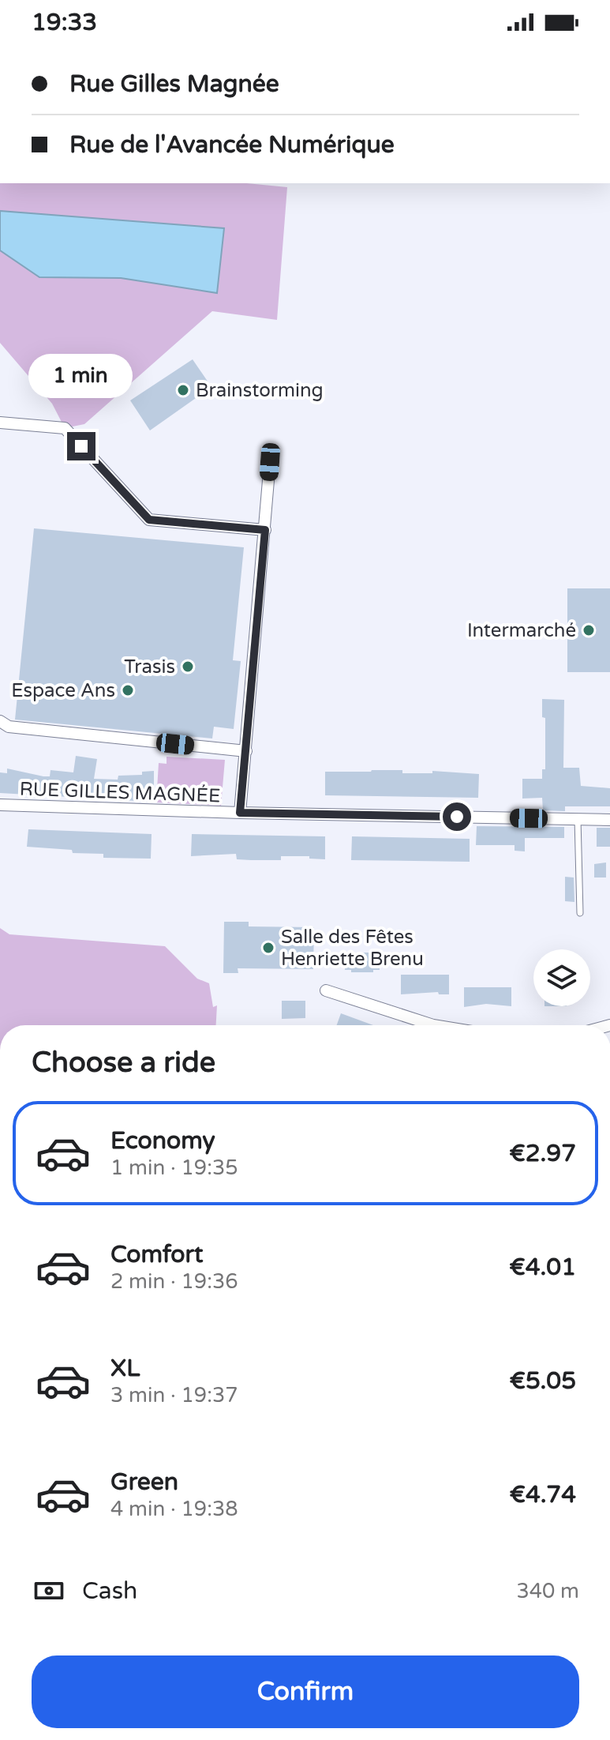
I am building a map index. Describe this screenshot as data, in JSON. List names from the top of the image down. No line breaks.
{"streets":{"street":["RUE GILLES MAGNÉE"]},"places":["Brainstorming","Intermarché","Trasis","Espace Ans","Salle des Fêtes Henriette Brenu"],"page":{"status":"19:33","banner":["Rue Gilles Magnée","Rue de l'Avancée Numérique"],"bubble":"1 min","heading":"Choose a ride","list":[{"name":"Economy","note":"1 min · 19:35","value":"€2.97"},{"name":"Comfort","note":"2 min · 19:36","value":"€4.01"},{"name":"XL","note":"3 min · 19:37","value":"€5.05"},{"name":"Green","note":"4 min · 19:38","value":"€4.74"}],"pay":["Cash","340 m"],"buttons":"Confirm"}}
